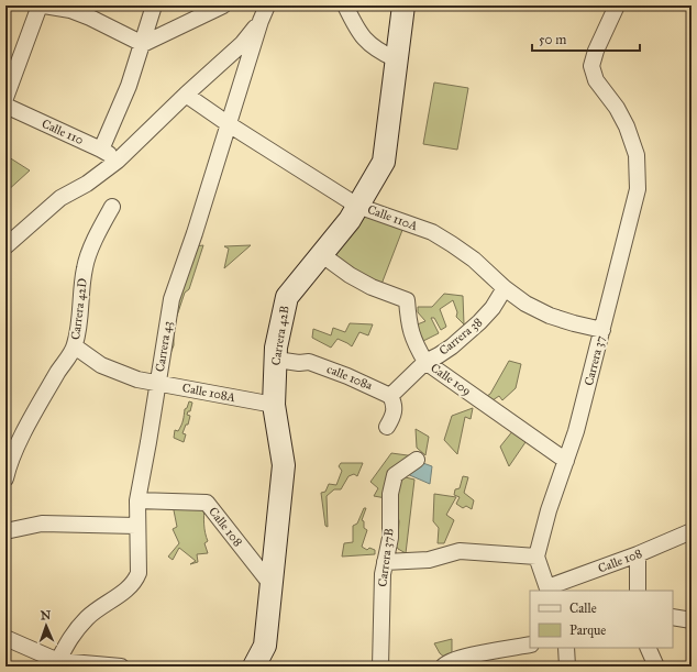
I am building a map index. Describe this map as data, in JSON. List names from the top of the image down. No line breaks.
{"streets":{"street":["Calle 110","Calle 110A","Carrera 42D","Carrera 42B","Carrera 38","Carrera 43","Carrera 37","calle 108a","Calle 109","Calle 108A","Calle 108","Carrera 37B"]},"crossings":[["Calle 110A","Carrera 42B"],["Calle 110A","Carrera 38"],["Calle 110A","Carrera 43"],["Calle 110A","Carrera 37"],["Carrera 42D","Calle 108A"],["Carrera 42B","calle 108a"],["Carrera 42B","Calle 109"],["Carrera 42B","Calle 108A"],["Carrera 42B","Calle 108"],["Carrera 38","calle 108a"],["Carrera 38","Calle 109"],["Carrera 43","Calle 108A"],["Carrera 43","Calle 108"],["Carrera 37","Calle 109"]],"legend":["Calle","Parque"],"scale_bar":"50 m","north":"top"}
